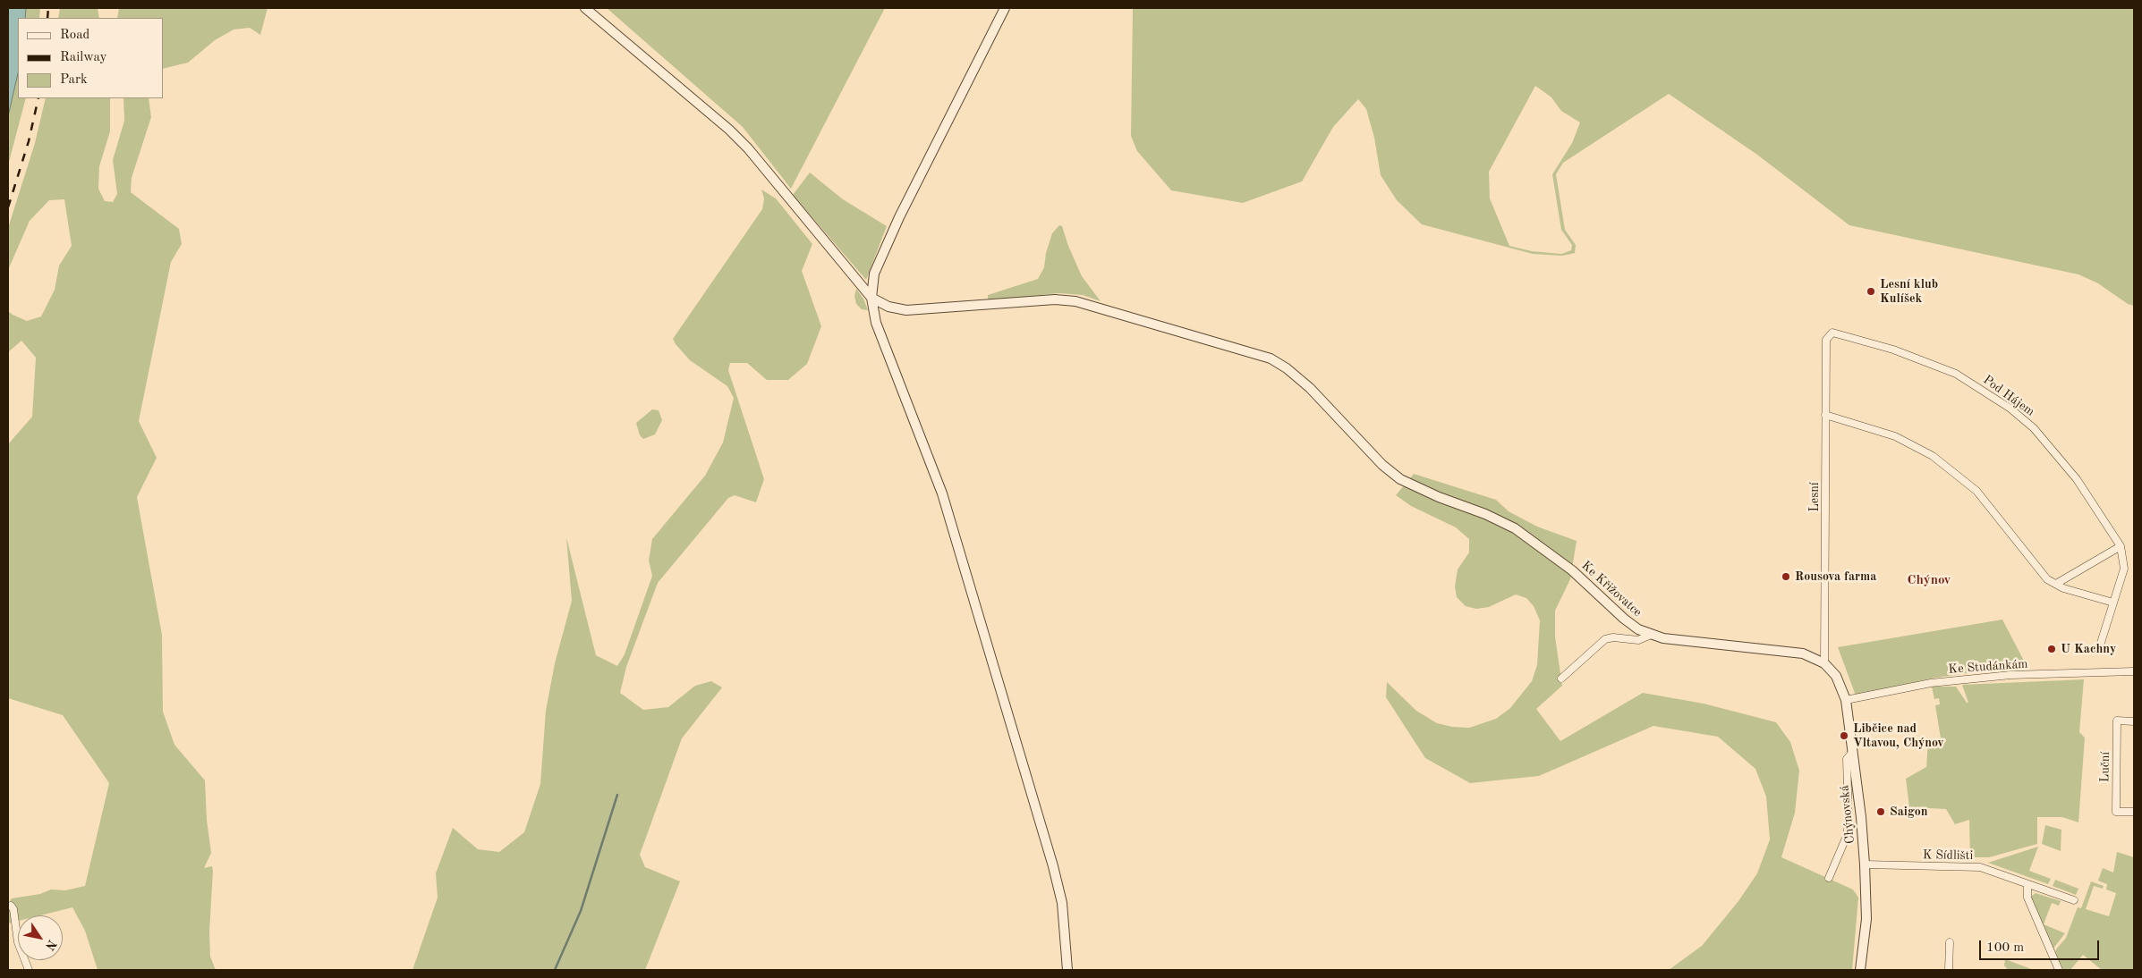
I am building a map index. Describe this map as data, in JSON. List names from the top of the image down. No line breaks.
{"streets":{"street":["Pod Hájem","Lesní","Ke Křižovatce","Ke Studánkám","Luční","Chýnovská","K Sídlišti"]},"crossings":[["Pod Hájem","Lesní"],["Lesní","Ke Křižovatce"],["Lesní","Chýnovská"],["Ke Křižovatce","Chýnovská"],["Ke Studánkám","Chýnovská"],["Chýnovská","K Sídlišti"]],"districts":["Chýnov"],"places":["Lesní klub Kulíšek","Rousova farma","U Kachny","Libčice nad Vltavou, Chýnov","Saigon"],"legend":["Road","Railway","Park"],"scale_bar":"100 m","north":"bottom right"}
